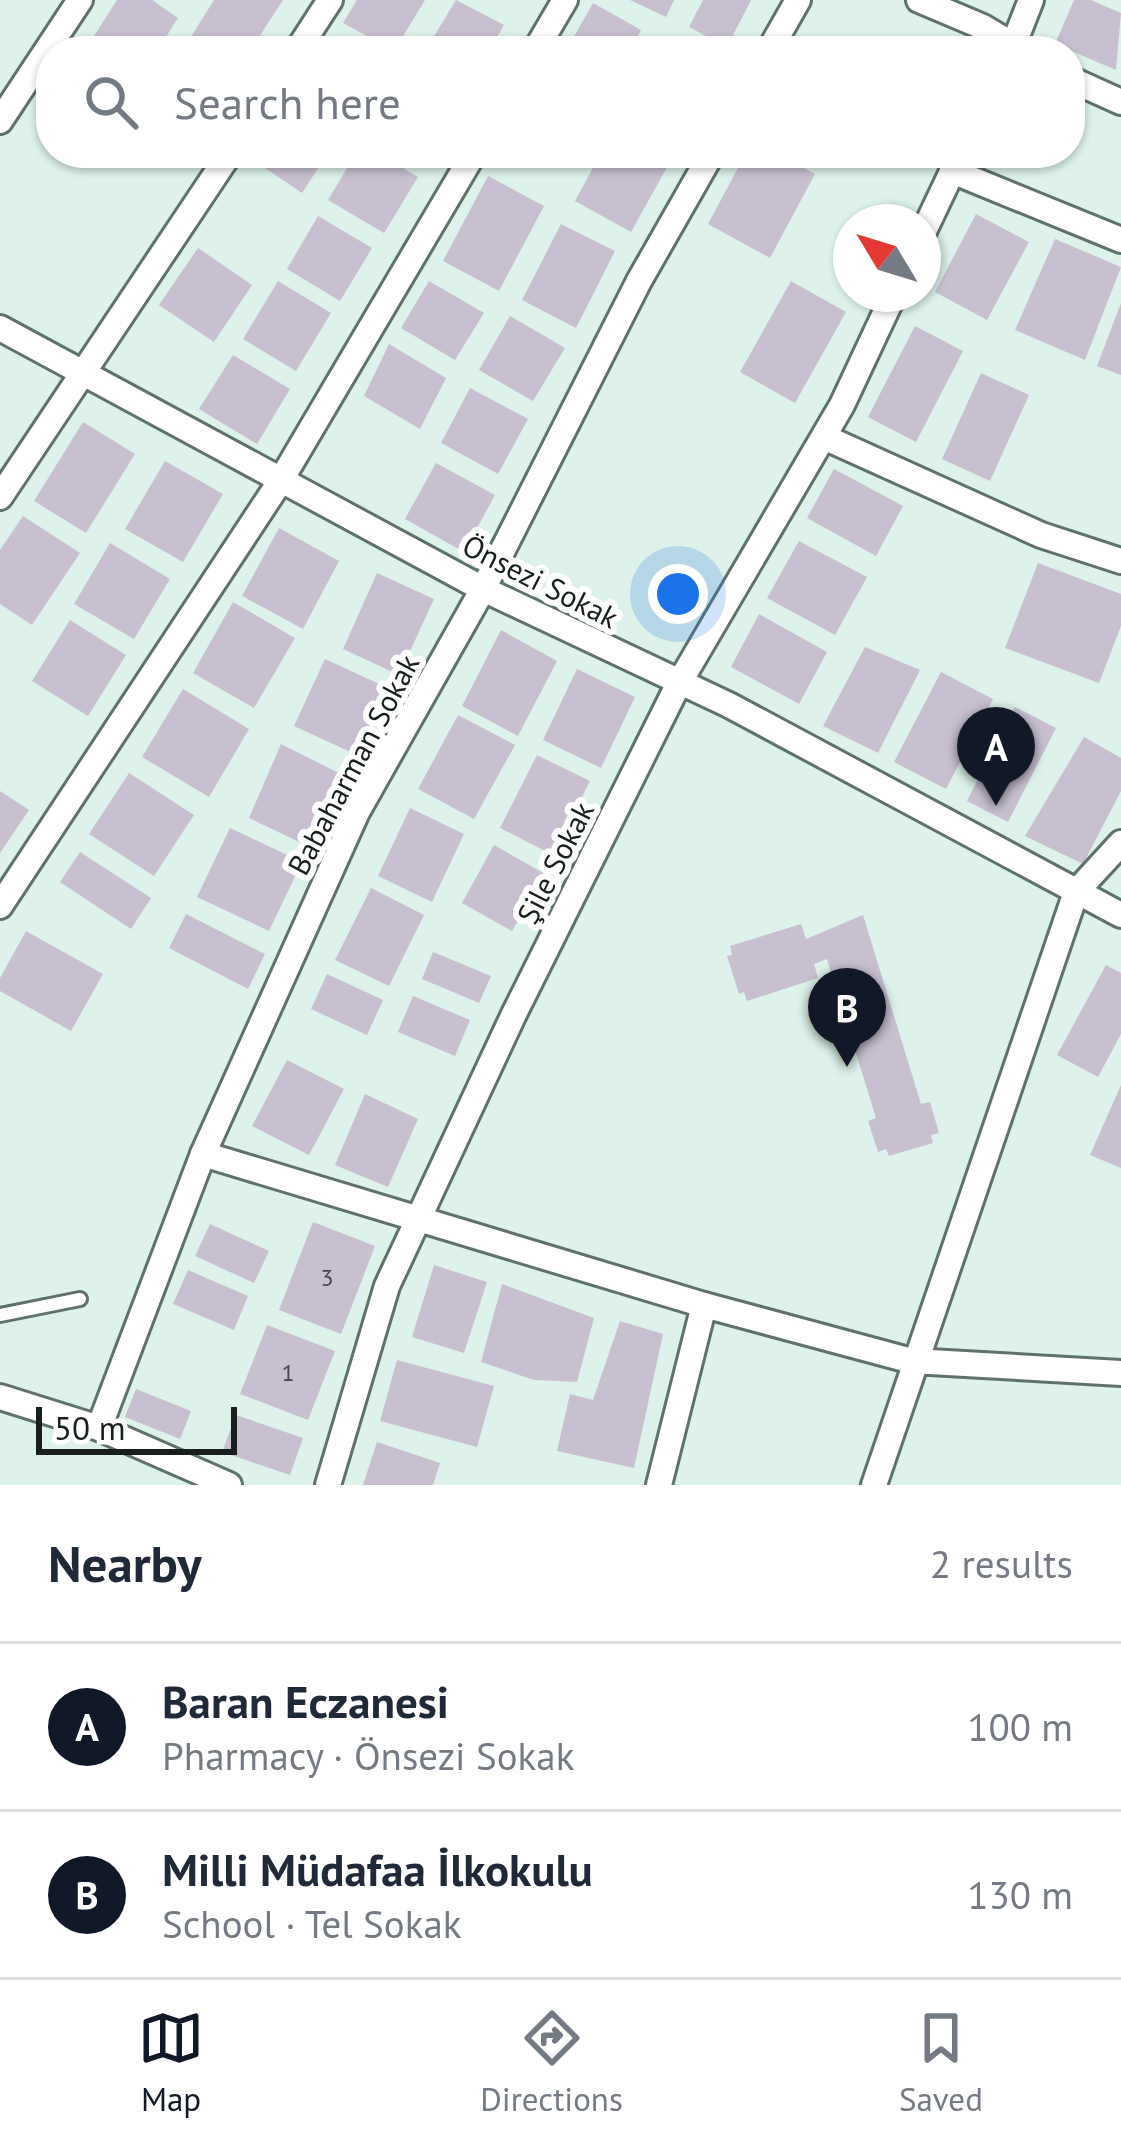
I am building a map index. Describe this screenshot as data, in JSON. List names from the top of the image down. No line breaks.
{"streets":{"street":["Önsezi Sokak","Babaharman Sokak","Şile Sokak"]},"crossings":[["Önsezi Sokak","Babaharman Sokak"],["Önsezi Sokak","Şile Sokak"]],"house_numbers":["3","1"],"scale_bar":"50 m","north":"top left","page":{"search":"Search here","pins":["A","B"],"scale":"50 m","heading":["Nearby","2 results"],"list":[{"mark":"A","name":"Baran Eczanesi","note":"Pharmacy · Önsezi Sokak","value":"100 m"},{"mark":"B","name":"Milli Müdafaa İlkokulu","note":"School · Tel Sokak","value":"130 m"}],"nav":["Map","Directions","Saved"]}}
